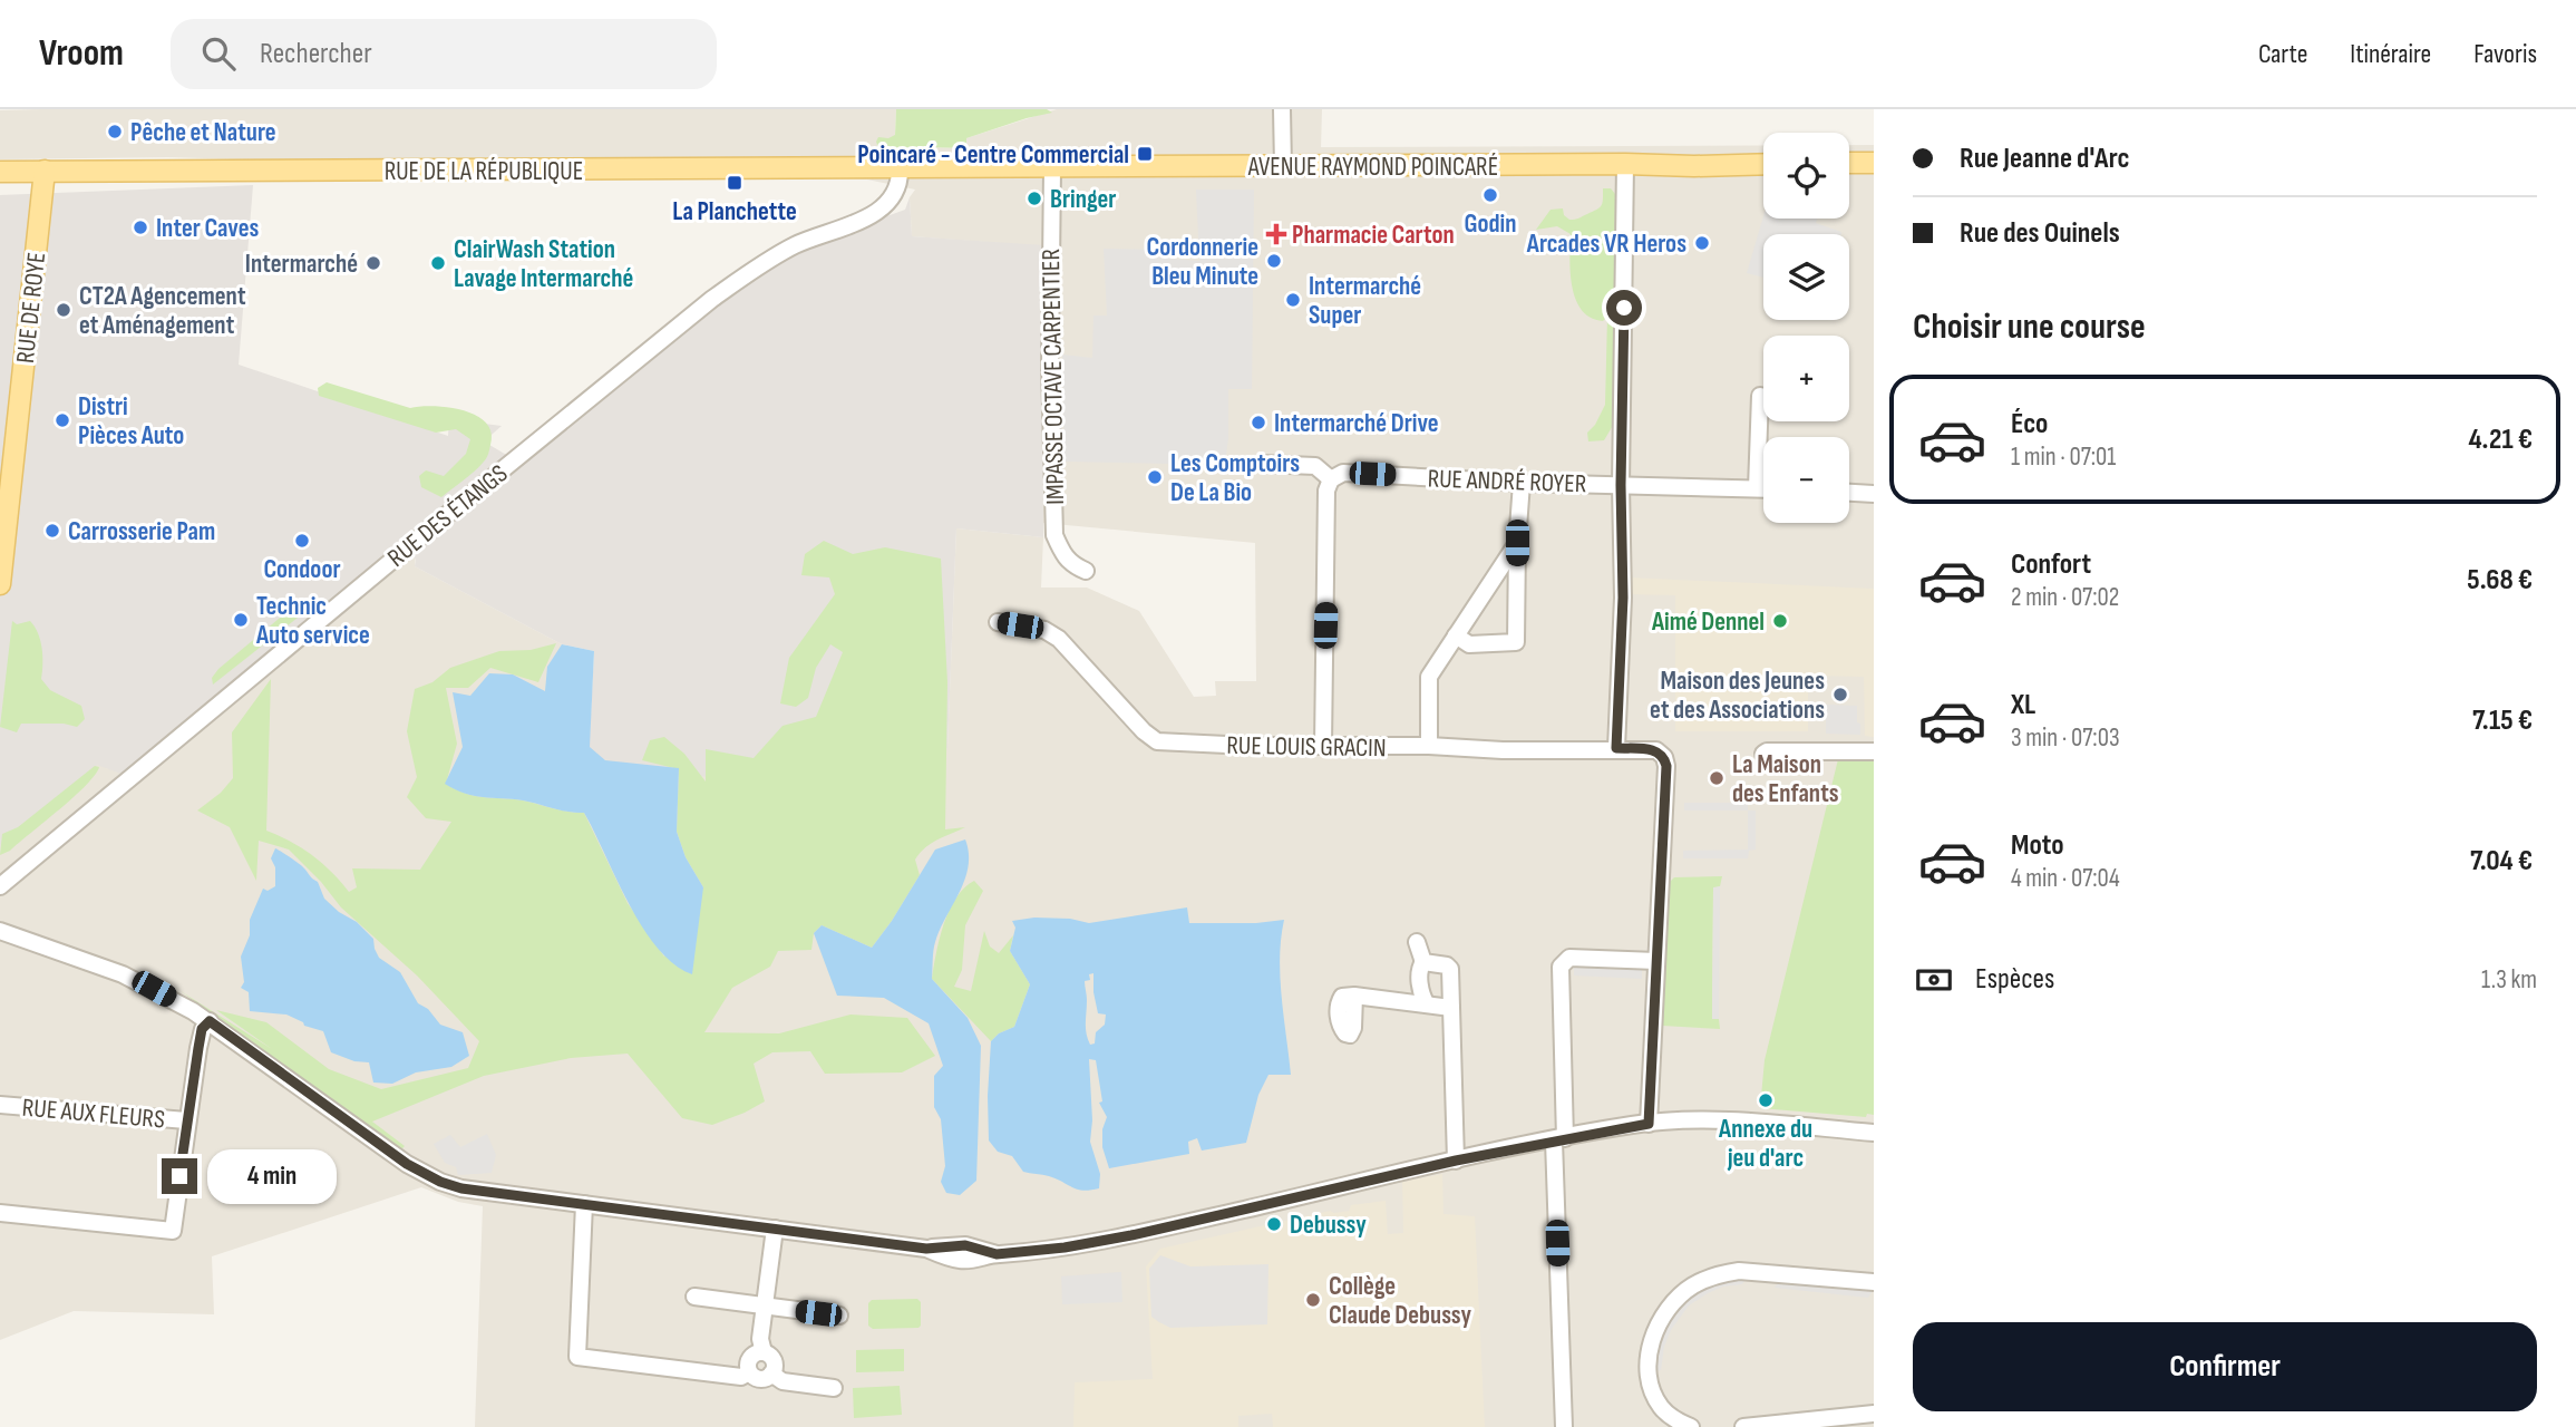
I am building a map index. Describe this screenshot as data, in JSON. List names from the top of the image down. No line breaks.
{"streets":{"main road":["AVENUE RAYMOND POINCARÉ","RUE DE LA RÉPUBLIQUE","RUE DE ROYE"],"street":["IMPASSE OCTAVE CARPENTIER","RUE ANDRÉ ROYER","RUE DES ÉTANGS","RUE LOUIS GRACIN","RUE AUX FLEURS"]},"crossings":[["AVENUE RAYMOND POINCARÉ","RUE DE LA RÉPUBLIQUE"],["AVENUE RAYMOND POINCARÉ","IMPASSE OCTAVE CARPENTIER"],["RUE DE LA RÉPUBLIQUE","RUE DE ROYE"],["RUE DE LA RÉPUBLIQUE","RUE DES ÉTANGS"]],"places":{"other":["Pêche et Nature","Godin","Bringer","Inter Caves","Arcades VR Heros","Cordonnerie Bleu Minute","Intermarché","ClairWash Station Lavage Intermarché","Intermarché Super","CT2A Agencement et Aménagement","Distri Pièces Auto","Intermarché Drive","Les Comptoirs De La Bio","Carrosserie Pam","Condoor","Technic Auto service","Aimé Dennel","Maison des Jeunes et des Associations","La Maison des Enfants","Annexe du jeu d'arc","Debussy","Collège Claude Debussy"],"transit":["Poincaré - Centre Commercial","La Planchette"],"health":["Pharmacie Carton"]},"page":{"header":"Vroom","search":"Rechercher","nav":["Carte","Itinéraire","Favoris"],"banner":["Rue Jeanne d'Arc","Rue des Ouinels"],"map_buttons":["+","−"],"heading":"Choisir une course","list":[{"name":"Éco","note":"1 min · 07:01","value":"4.21 €"},{"name":"Confort","note":"2 min · 07:02","value":"5.68 €"},{"name":"XL","note":"3 min · 07:03","value":"7.15 €"},{"name":"Moto","note":"4 min · 07:04","value":"7.04 €"}],"pay":["Espèces","1.3 km"],"bubble":"4 min","buttons":"Confirmer"}}
